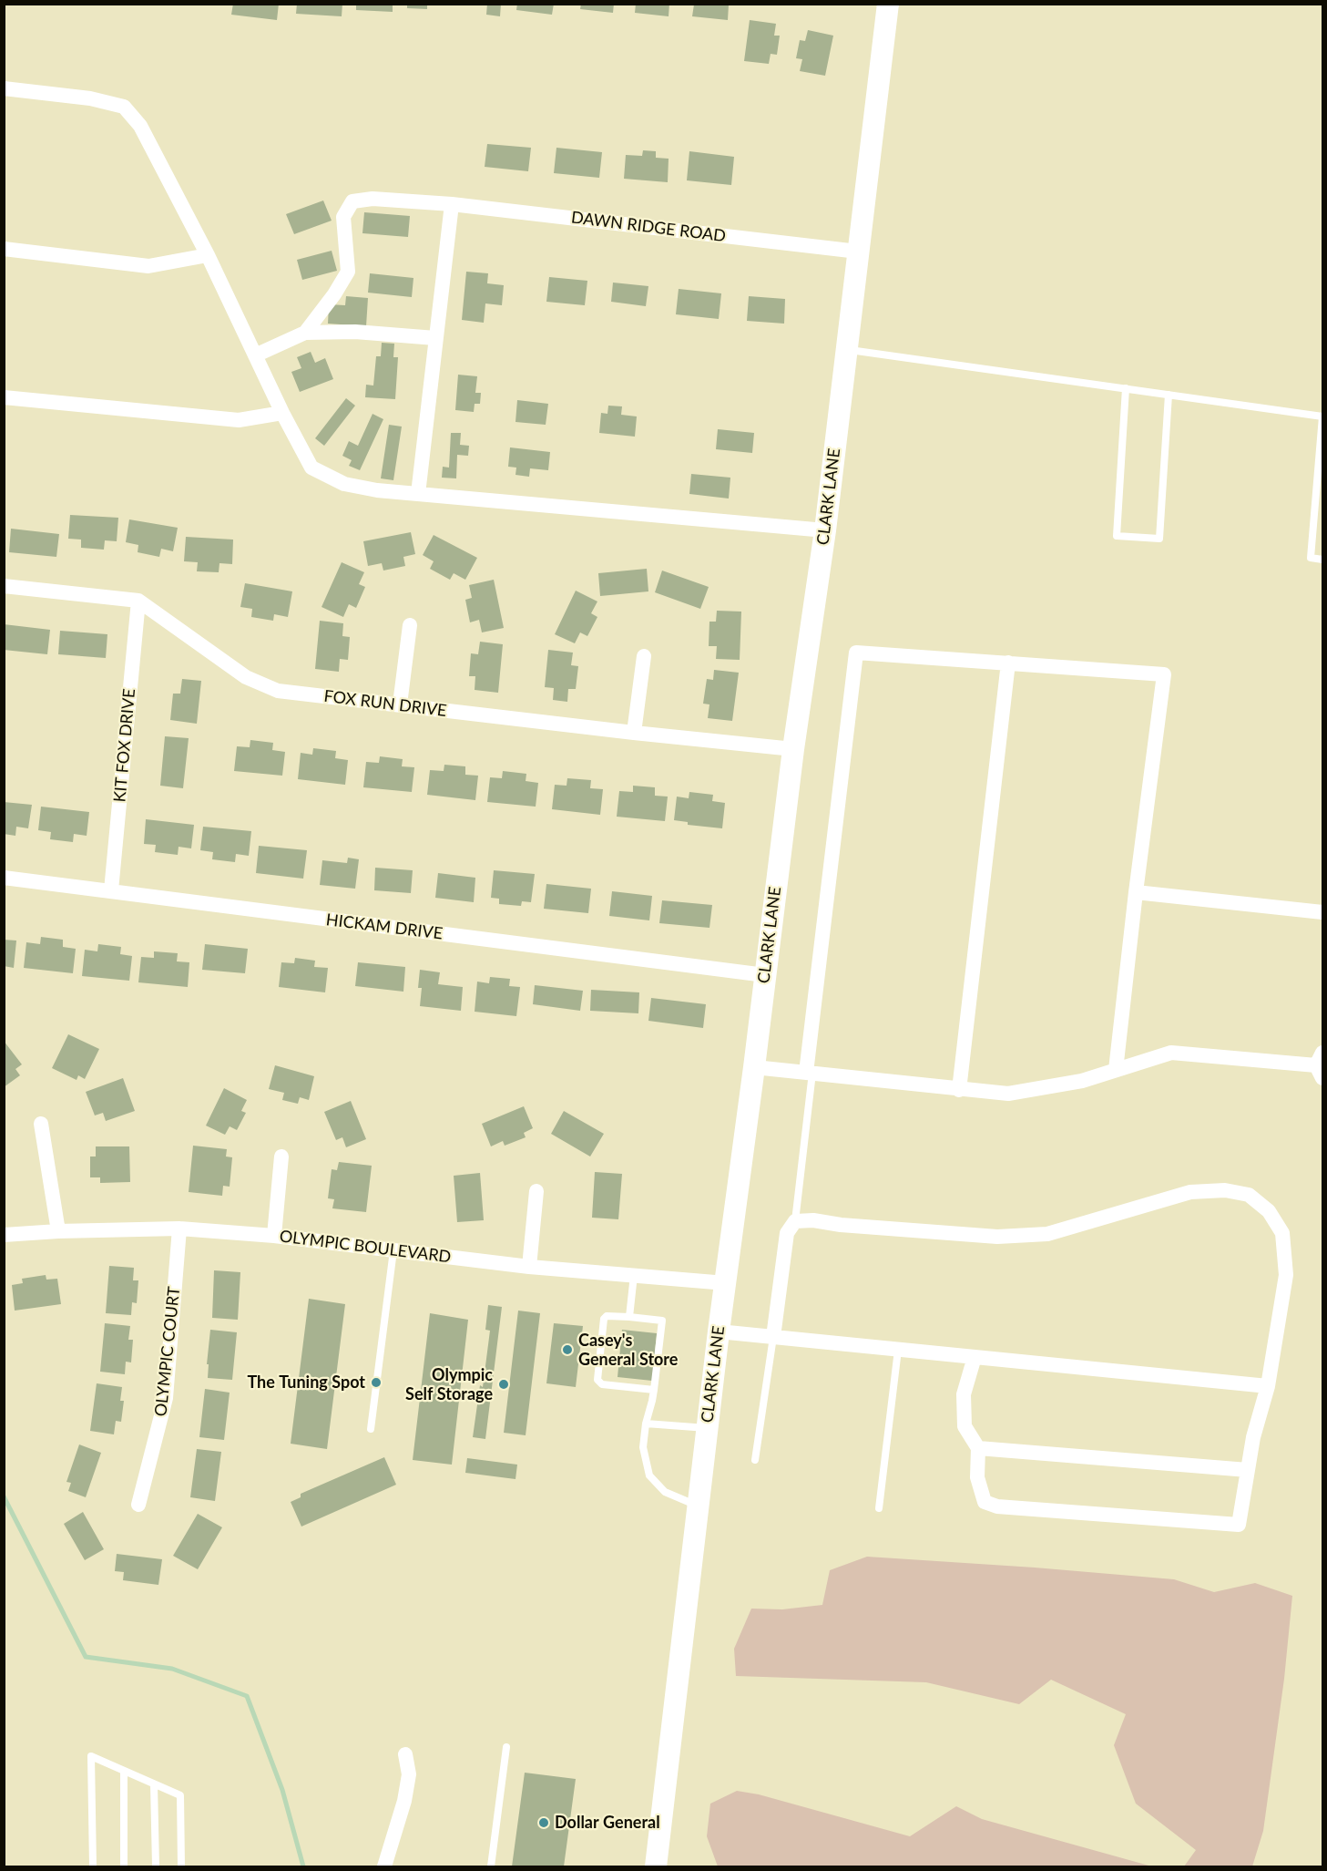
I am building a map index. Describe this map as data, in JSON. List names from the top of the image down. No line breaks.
{"streets":{"main road":["CLARK LANE"],"street":["DAWN RIDGE ROAD","FOX RUN DRIVE","KIT FOX DRIVE","HICKAM DRIVE","OLYMPIC BOULEVARD","OLYMPIC COURT"]},"crossings":[["DAWN RIDGE ROAD","CLARK LANE"],["CLARK LANE","FOX RUN DRIVE"],["CLARK LANE","HICKAM DRIVE"],["CLARK LANE","OLYMPIC BOULEVARD"],["FOX RUN DRIVE","KIT FOX DRIVE"],["KIT FOX DRIVE","HICKAM DRIVE"],["OLYMPIC BOULEVARD","OLYMPIC COURT"]],"places":["Casey's General Store","The Tuning Spot","Olympic Self Storage","Dollar General"]}
